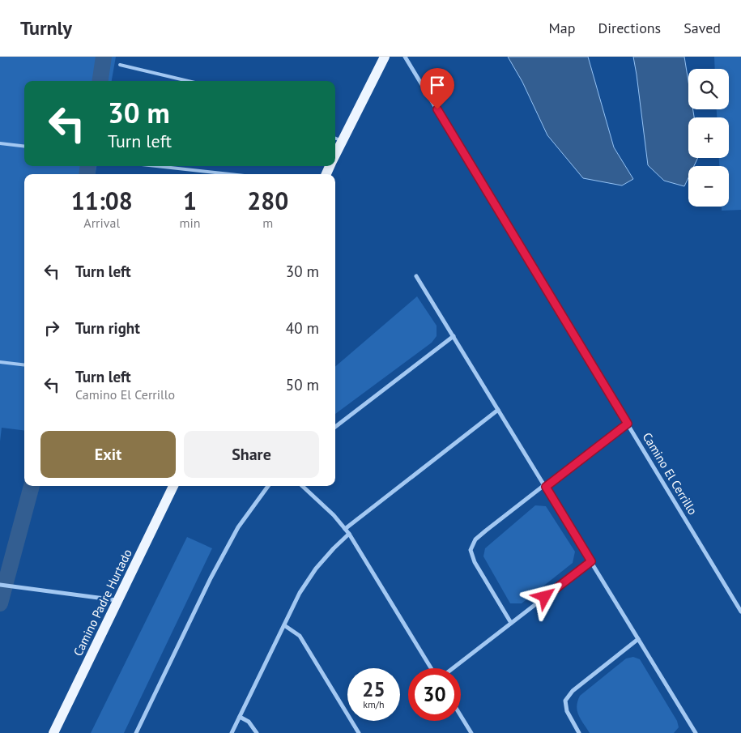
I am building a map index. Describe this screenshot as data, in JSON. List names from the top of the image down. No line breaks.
{"streets":{"main road":["Camino Padre Hurtado"],"street":["Camino El Cerrillo"]},"page":{"header":"Turnly","nav":["Map","Directions","Saved"],"map_buttons":["+","−"],"turn":["30 m","Turn left"],"eta":["11:08","Arrival","1","min","280","m"],"list":[{"name":"Turn left","value":"30 m"},{"name":"Turn right","value":"40 m"},{"name":"Turn left","note":"Camino El Cerrillo","value":"50 m"}],"buttons":["Exit","Share"],"speed":"25 km/h","limit":"30"}}
